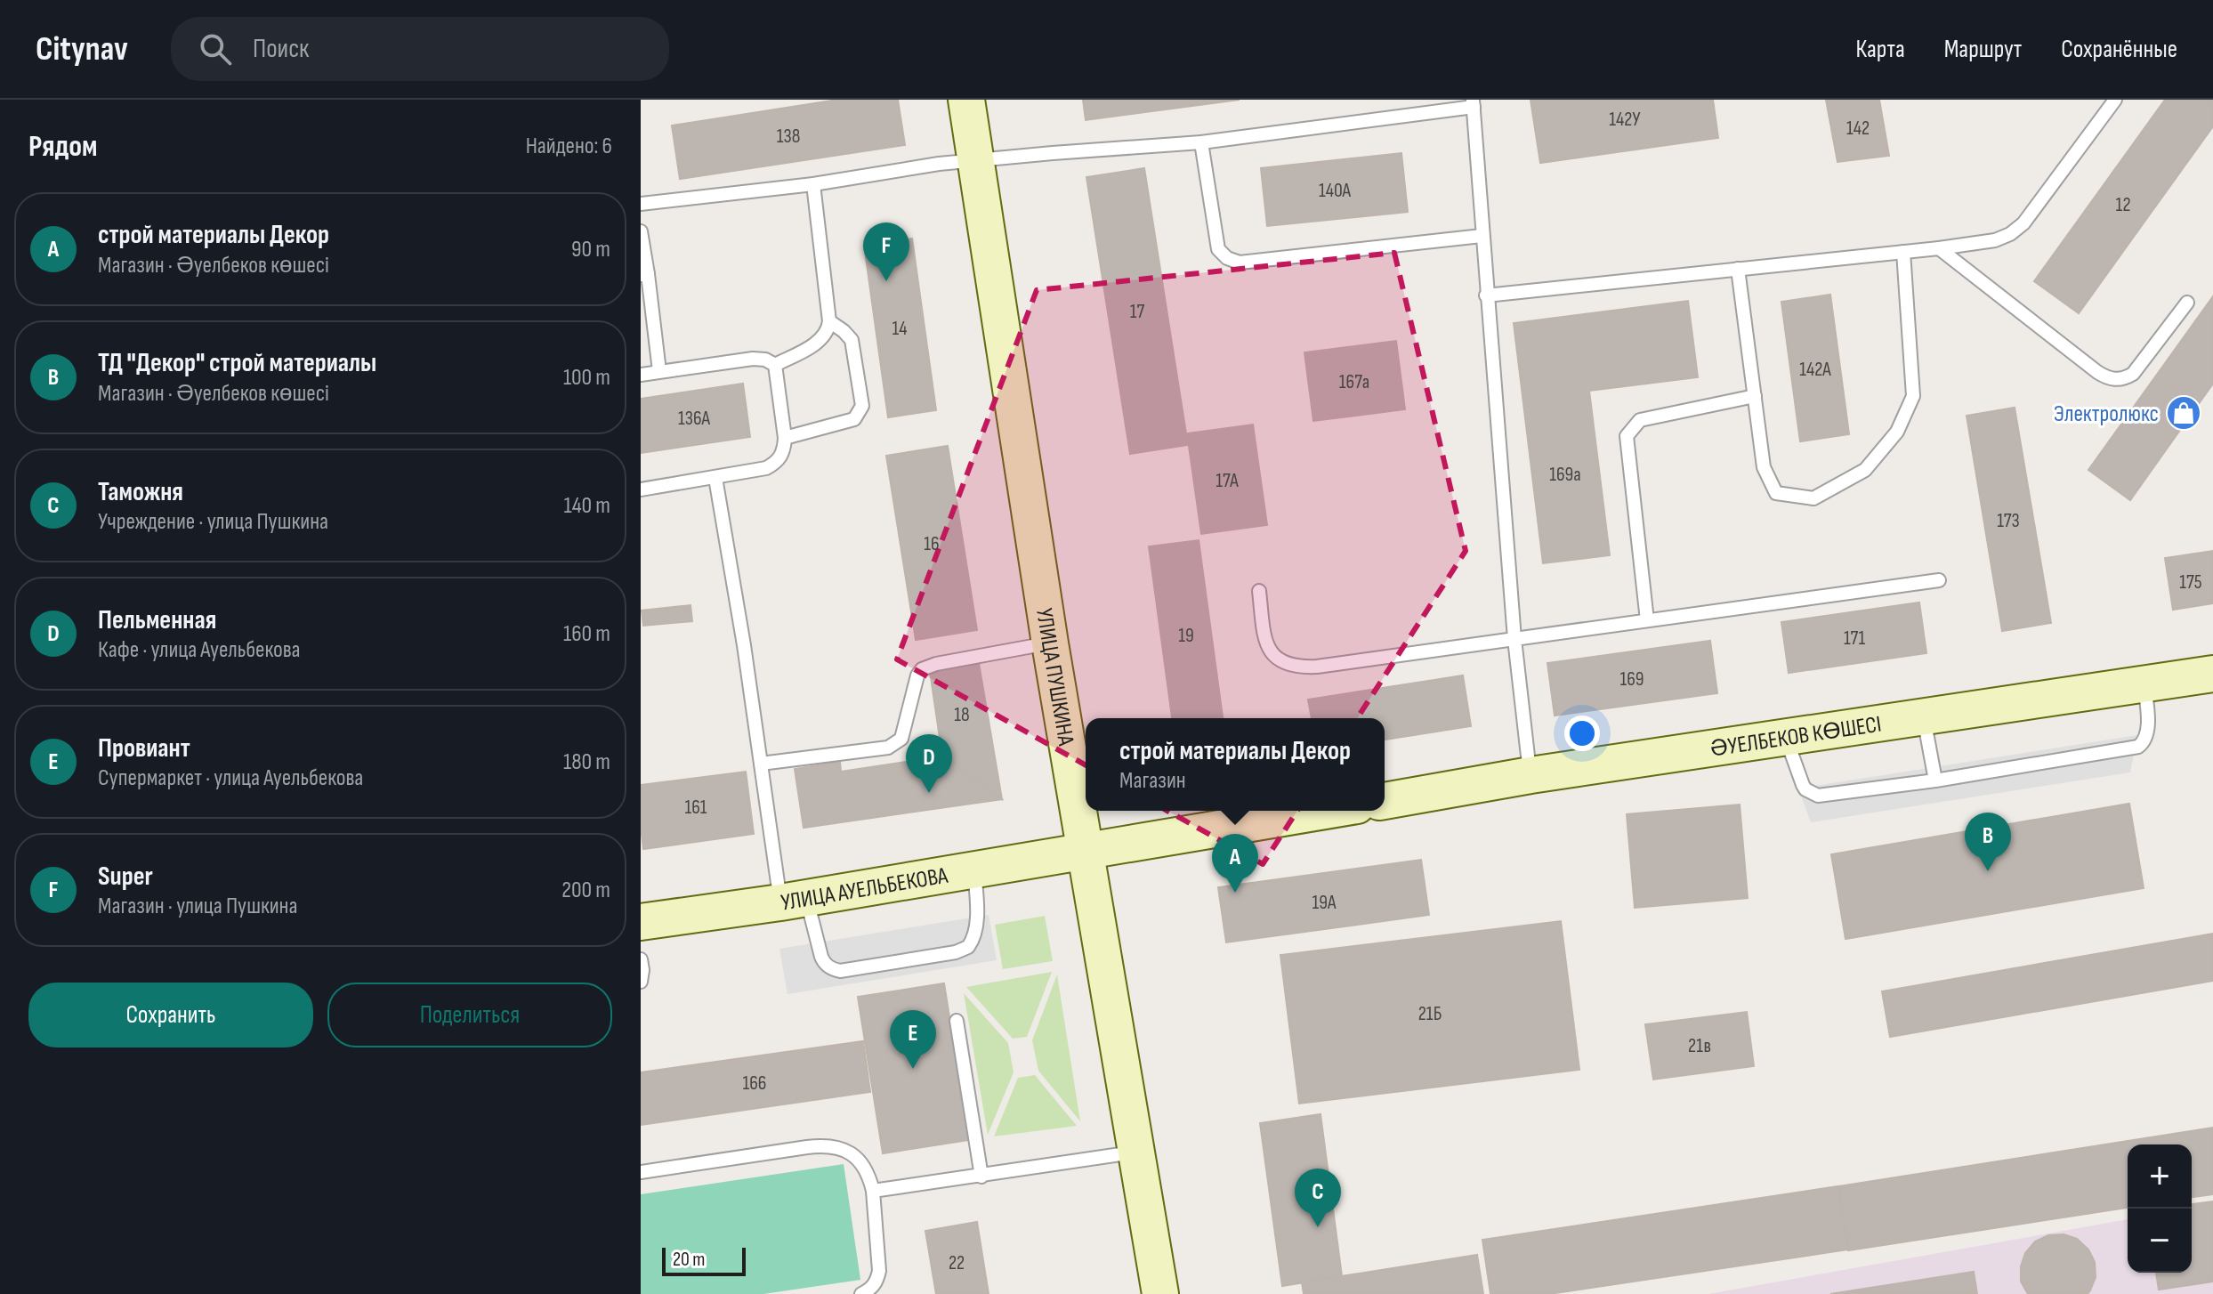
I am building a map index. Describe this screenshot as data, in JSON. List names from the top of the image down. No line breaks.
{"streets":{"street":["УЛИЦА ПУШКИНА","ӘУЕЛБЕКОВ КӨШЕСІ","УЛИЦА АУЕЛЬБЕКОВА"]},"crossings":[["УЛИЦА ПУШКИНА","УЛИЦА АУЕЛЬБЕКОВА"]],"places":{"shop":["Электролюкс"]},"house_numbers":["142У","142","138","140А","12","17","14","142А","167а","136A","169а","17А","173","16","175","19","171","169","18","161","19А","21Б","21в","166","22"],"scale_bar":"20 m","page":{"header":"Citynav","search":"Поиск","nav":["Карта","Маршрут","Сохранённые"],"heading":["Рядом","Найдено: 6"],"list":[{"mark":"A","name":"строй материалы Декор","note":"Магазин · Әуелбеков көшесі","value":"90 m"},{"mark":"B","name":"ТД \"Декор\" строй материалы","note":"Магазин · Әуелбеков көшесі","value":"100 m"},{"mark":"C","name":"Таможня","note":"Учреждение · улица Пушкина","value":"140 m"},{"mark":"D","name":"Пельменная","note":"Кафе · улица Ауельбекова","value":"160 m"},{"mark":"E","name":"Провиант","note":"Супермаркет · улица Ауельбекова","value":"180 m"},{"mark":"F","name":"Super","note":"Магазин · улица Пушкина","value":"200 m"}],"pins":["F","D","B","A","E","C"],"popup":["строй материалы Декор","Магазин"],"buttons":["Сохранить","Поделиться"],"map_buttons":["+","−"],"scale":"20 m"}}
